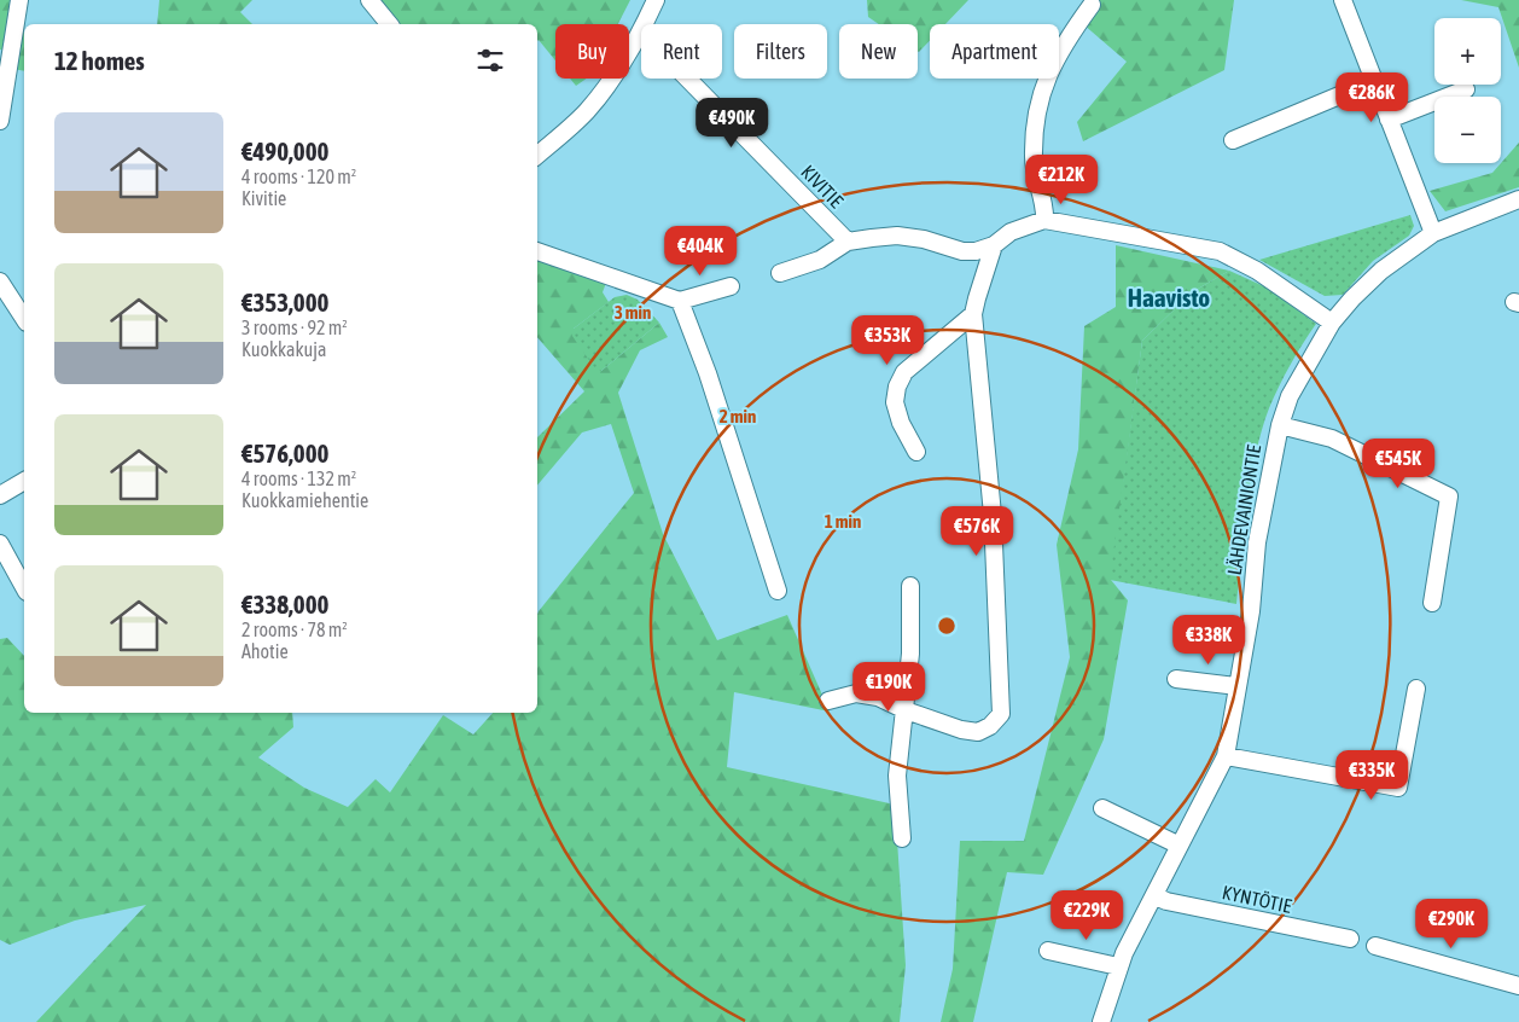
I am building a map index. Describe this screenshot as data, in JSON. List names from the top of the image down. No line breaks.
{"streets":{"street":["KIVITIE","LÄHDEVAINIONTIE","KYNTÖTIE"]},"crossings":[["LÄHDEVAINIONTIE","KYNTÖTIE"]],"districts":["Haavisto"],"page":{"map_buttons":["+","−"],"chip":["Buy","Rent","Filters","New","Apartment"],"heading":"12 homes","price":["€286K","€490K","€212K","€404K","€353K","€545K","€576K","€338K","€190K","€335K","€229K","€290K"],"list":[{"name":"€490,000","note":"4 rooms · 120 m² · Kivitie"},{"name":"€353,000","note":"3 rooms · 92 m² · Kuokkakuja"},{"name":"€576,000","note":"4 rooms · 132 m² · Kuokkamiehentie"},{"name":"€338,000","note":"2 rooms · 78 m² · Ahotie"}]},"rings":["3 min","2 min","1 min"]}
